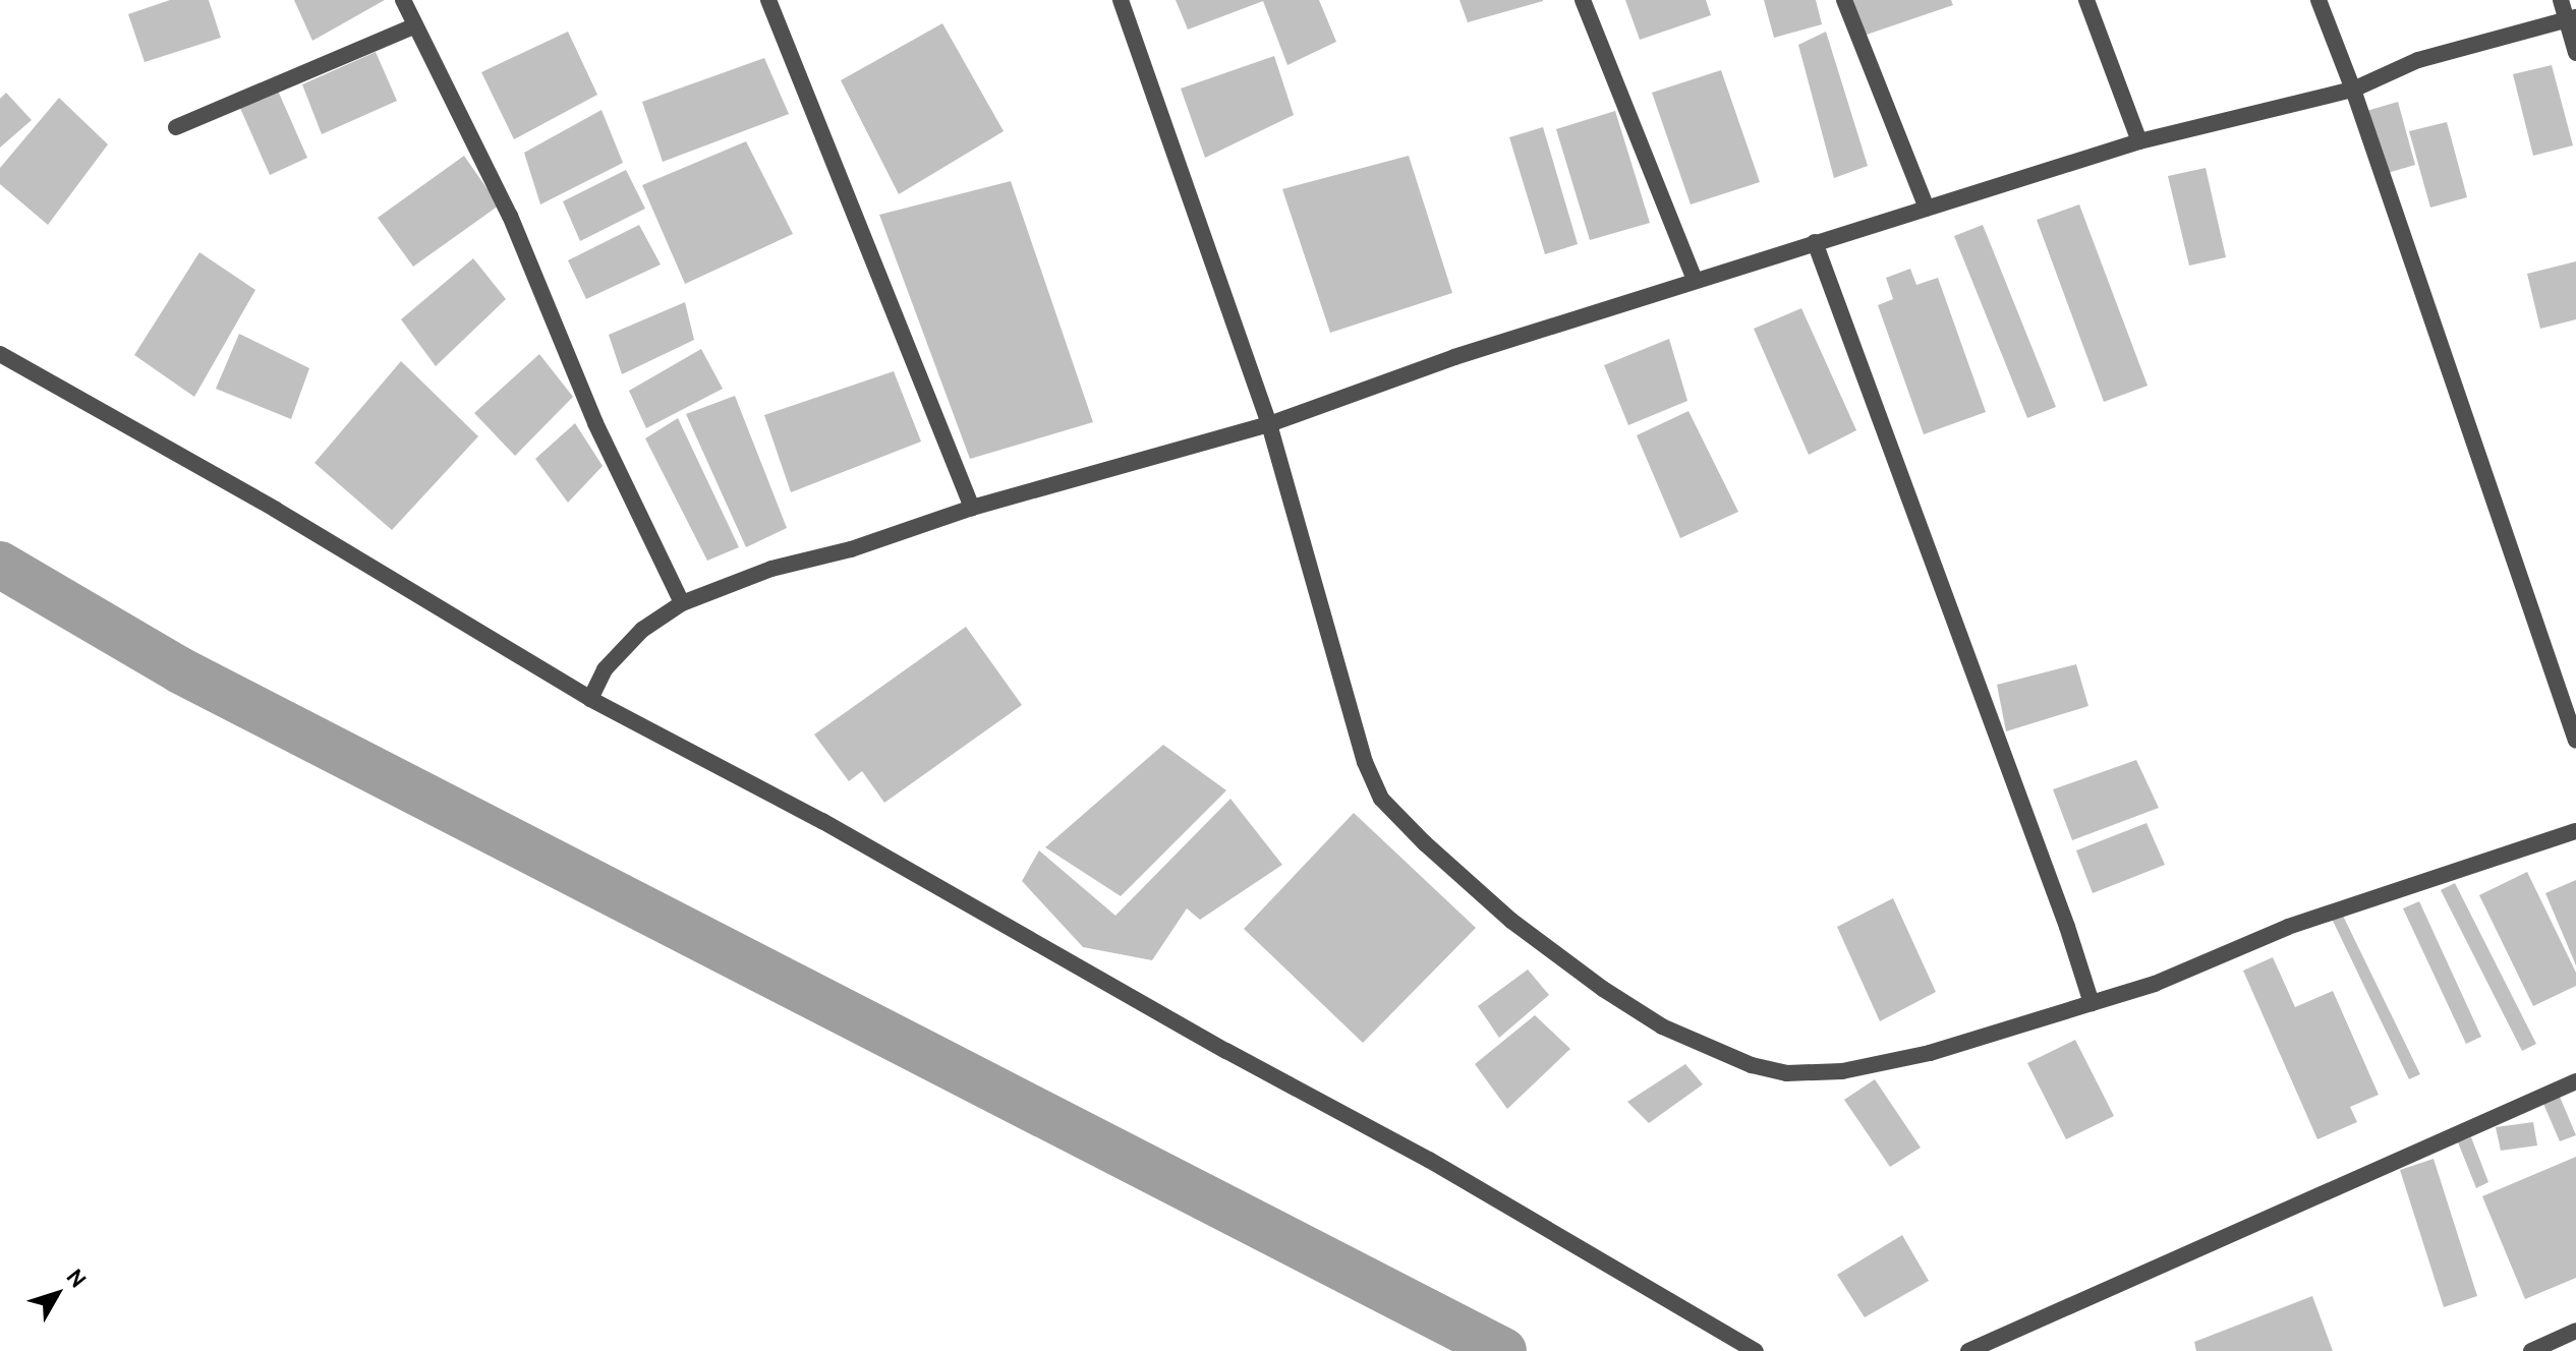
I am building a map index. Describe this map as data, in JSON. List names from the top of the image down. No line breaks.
{"north":"top right"}
